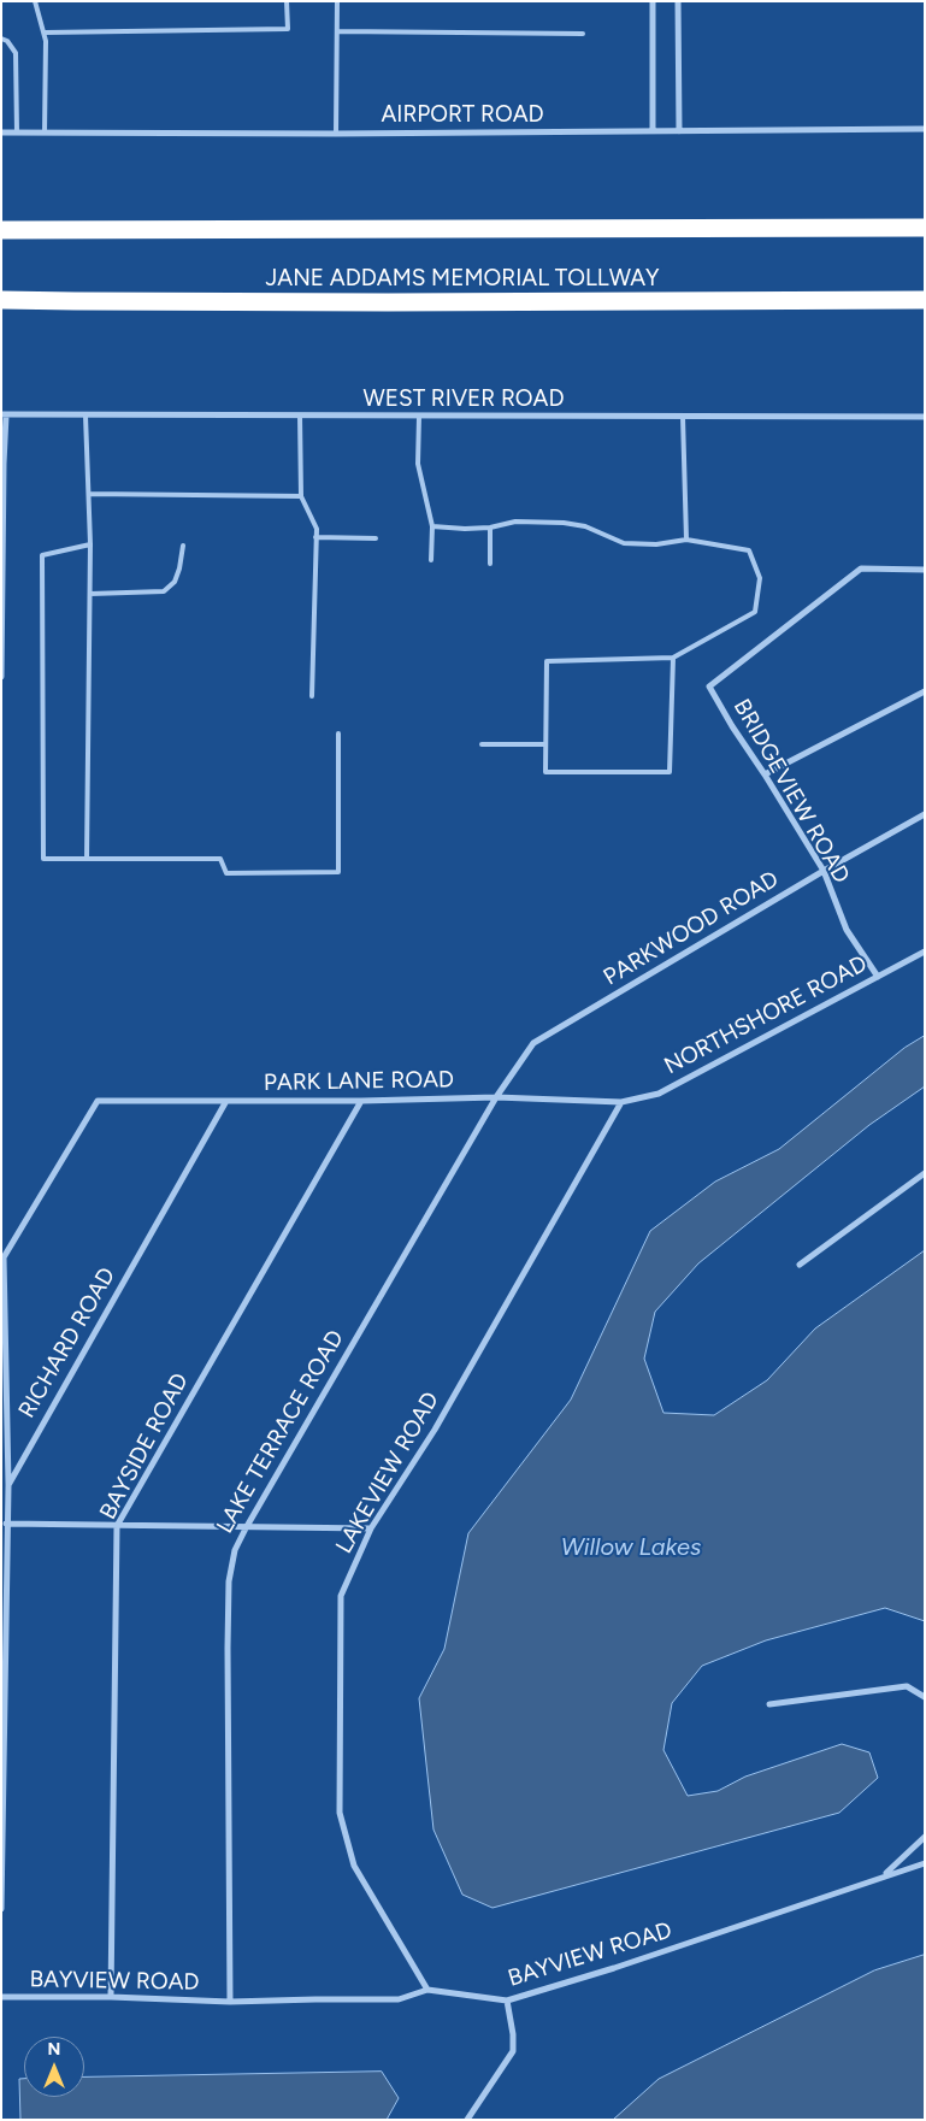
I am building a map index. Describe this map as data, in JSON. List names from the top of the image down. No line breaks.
{"streets":{"highway":["JANE ADDAMS MEMORIAL TOLLWAY"],"street":["AIRPORT ROAD","WEST RIVER ROAD","BRIDGEVIEW ROAD","PARKWOOD ROAD","NORTHSHORE ROAD","PARK LANE ROAD","RICHARD ROAD","LAKE TERRACE ROAD","BAYSIDE ROAD","LAKEVIEW ROAD","BAYVIEW ROAD"]},"crossings":[["BRIDGEVIEW ROAD","PARKWOOD ROAD"],["BRIDGEVIEW ROAD","NORTHSHORE ROAD"],["PARKWOOD ROAD","PARK LANE ROAD"],["PARKWOOD ROAD","LAKE TERRACE ROAD"],["NORTHSHORE ROAD","PARK LANE ROAD"],["NORTHSHORE ROAD","LAKEVIEW ROAD"],["PARK LANE ROAD","RICHARD ROAD"],["PARK LANE ROAD","LAKE TERRACE ROAD"],["PARK LANE ROAD","BAYSIDE ROAD"],["PARK LANE ROAD","LAKEVIEW ROAD"],["LAKE TERRACE ROAD","BAYVIEW ROAD"],["BAYSIDE ROAD","BAYVIEW ROAD"],["LAKEVIEW ROAD","BAYVIEW ROAD"]],"water":["Willow Lakes"],"north":"top"}
